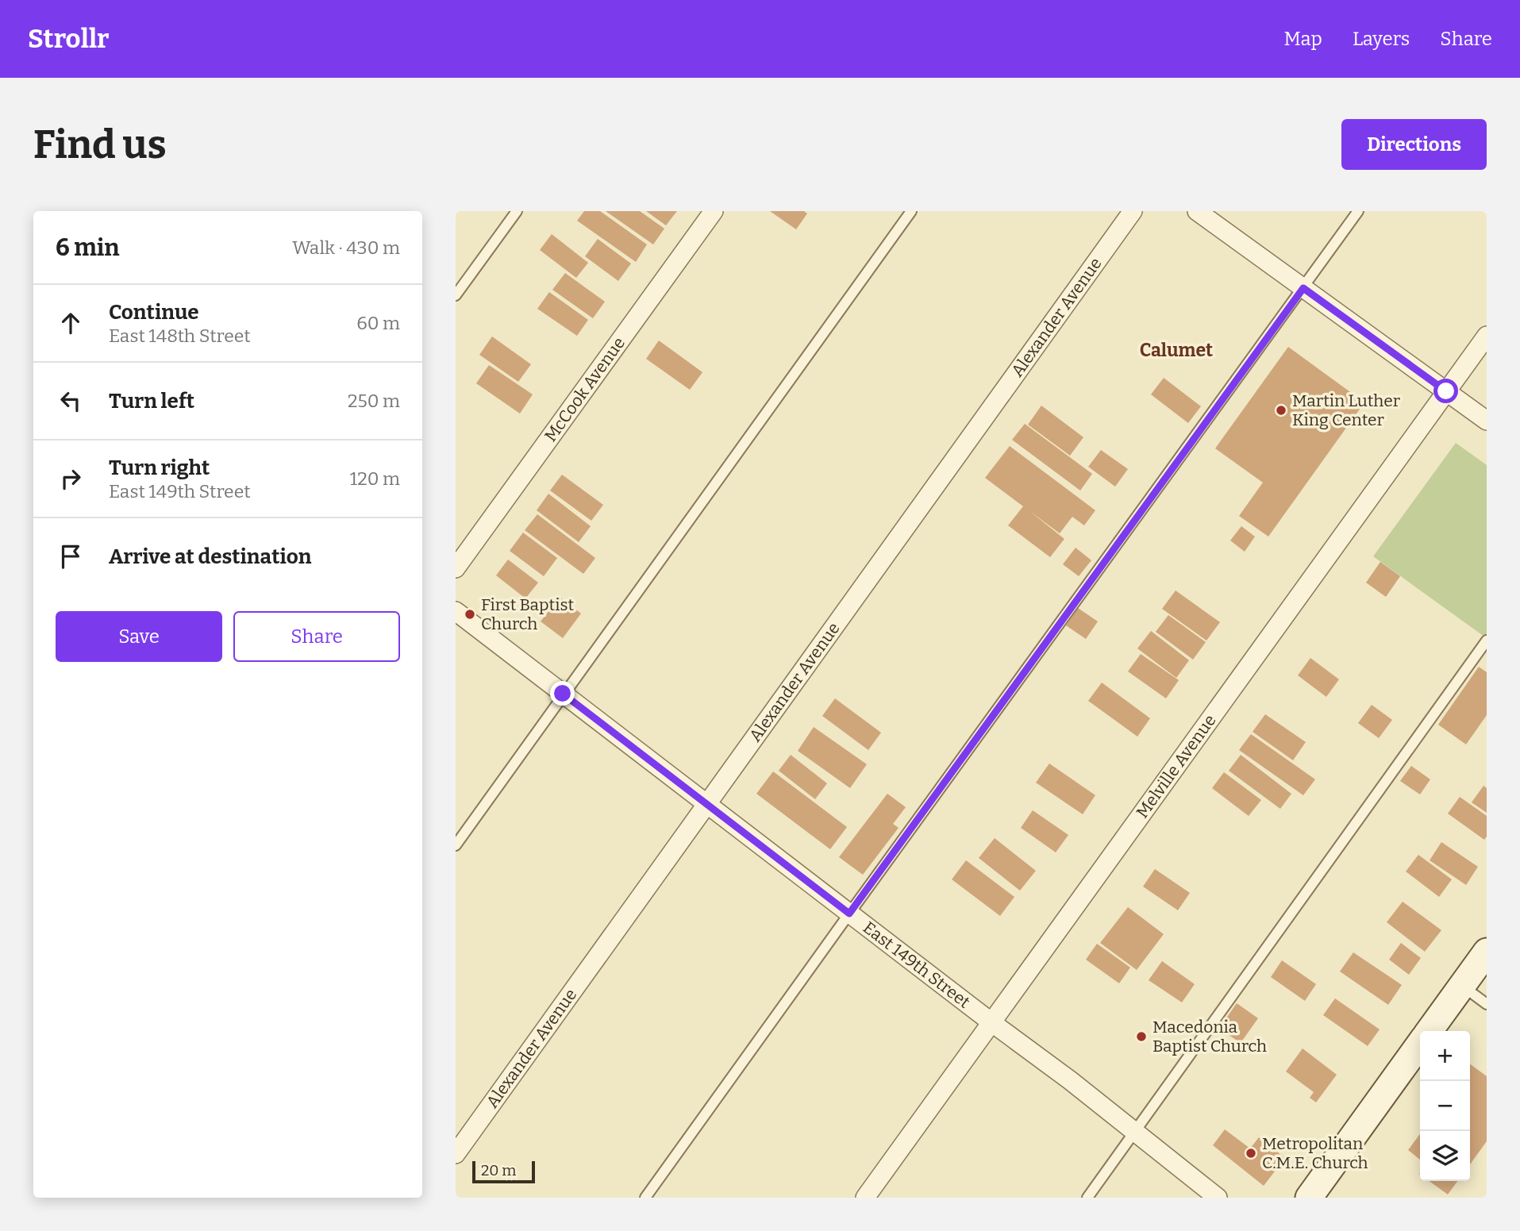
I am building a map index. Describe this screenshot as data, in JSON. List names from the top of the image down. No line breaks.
{"streets":{"street":["Alexander Avenue","McCook Avenue","Melville Avenue","East 149th Street"]},"crossings":[["Alexander Avenue","East 149th Street"],["Melville Avenue","East 149th Street"]],"districts":["Calumet"],"places":["Martin Luther King Center","First Baptist Church","Macedonia Baptist Church","Metropolitan C.M.E. Church"],"scale_bar":"20 m","page":{"header":"Strollr","nav":["Map","Layers","Share"],"buttons":["Directions",["Save","Share"]],"title":"Find us","heading":["6 min","Walk · 430 m"],"list":[["Continue","East 148th Street","60 m"],["Turn left","250 m"],["Turn right","East 149th Street","120 m"],"Arrive at destination"],"map_buttons":["+","−"],"scale":"20 m"}}
